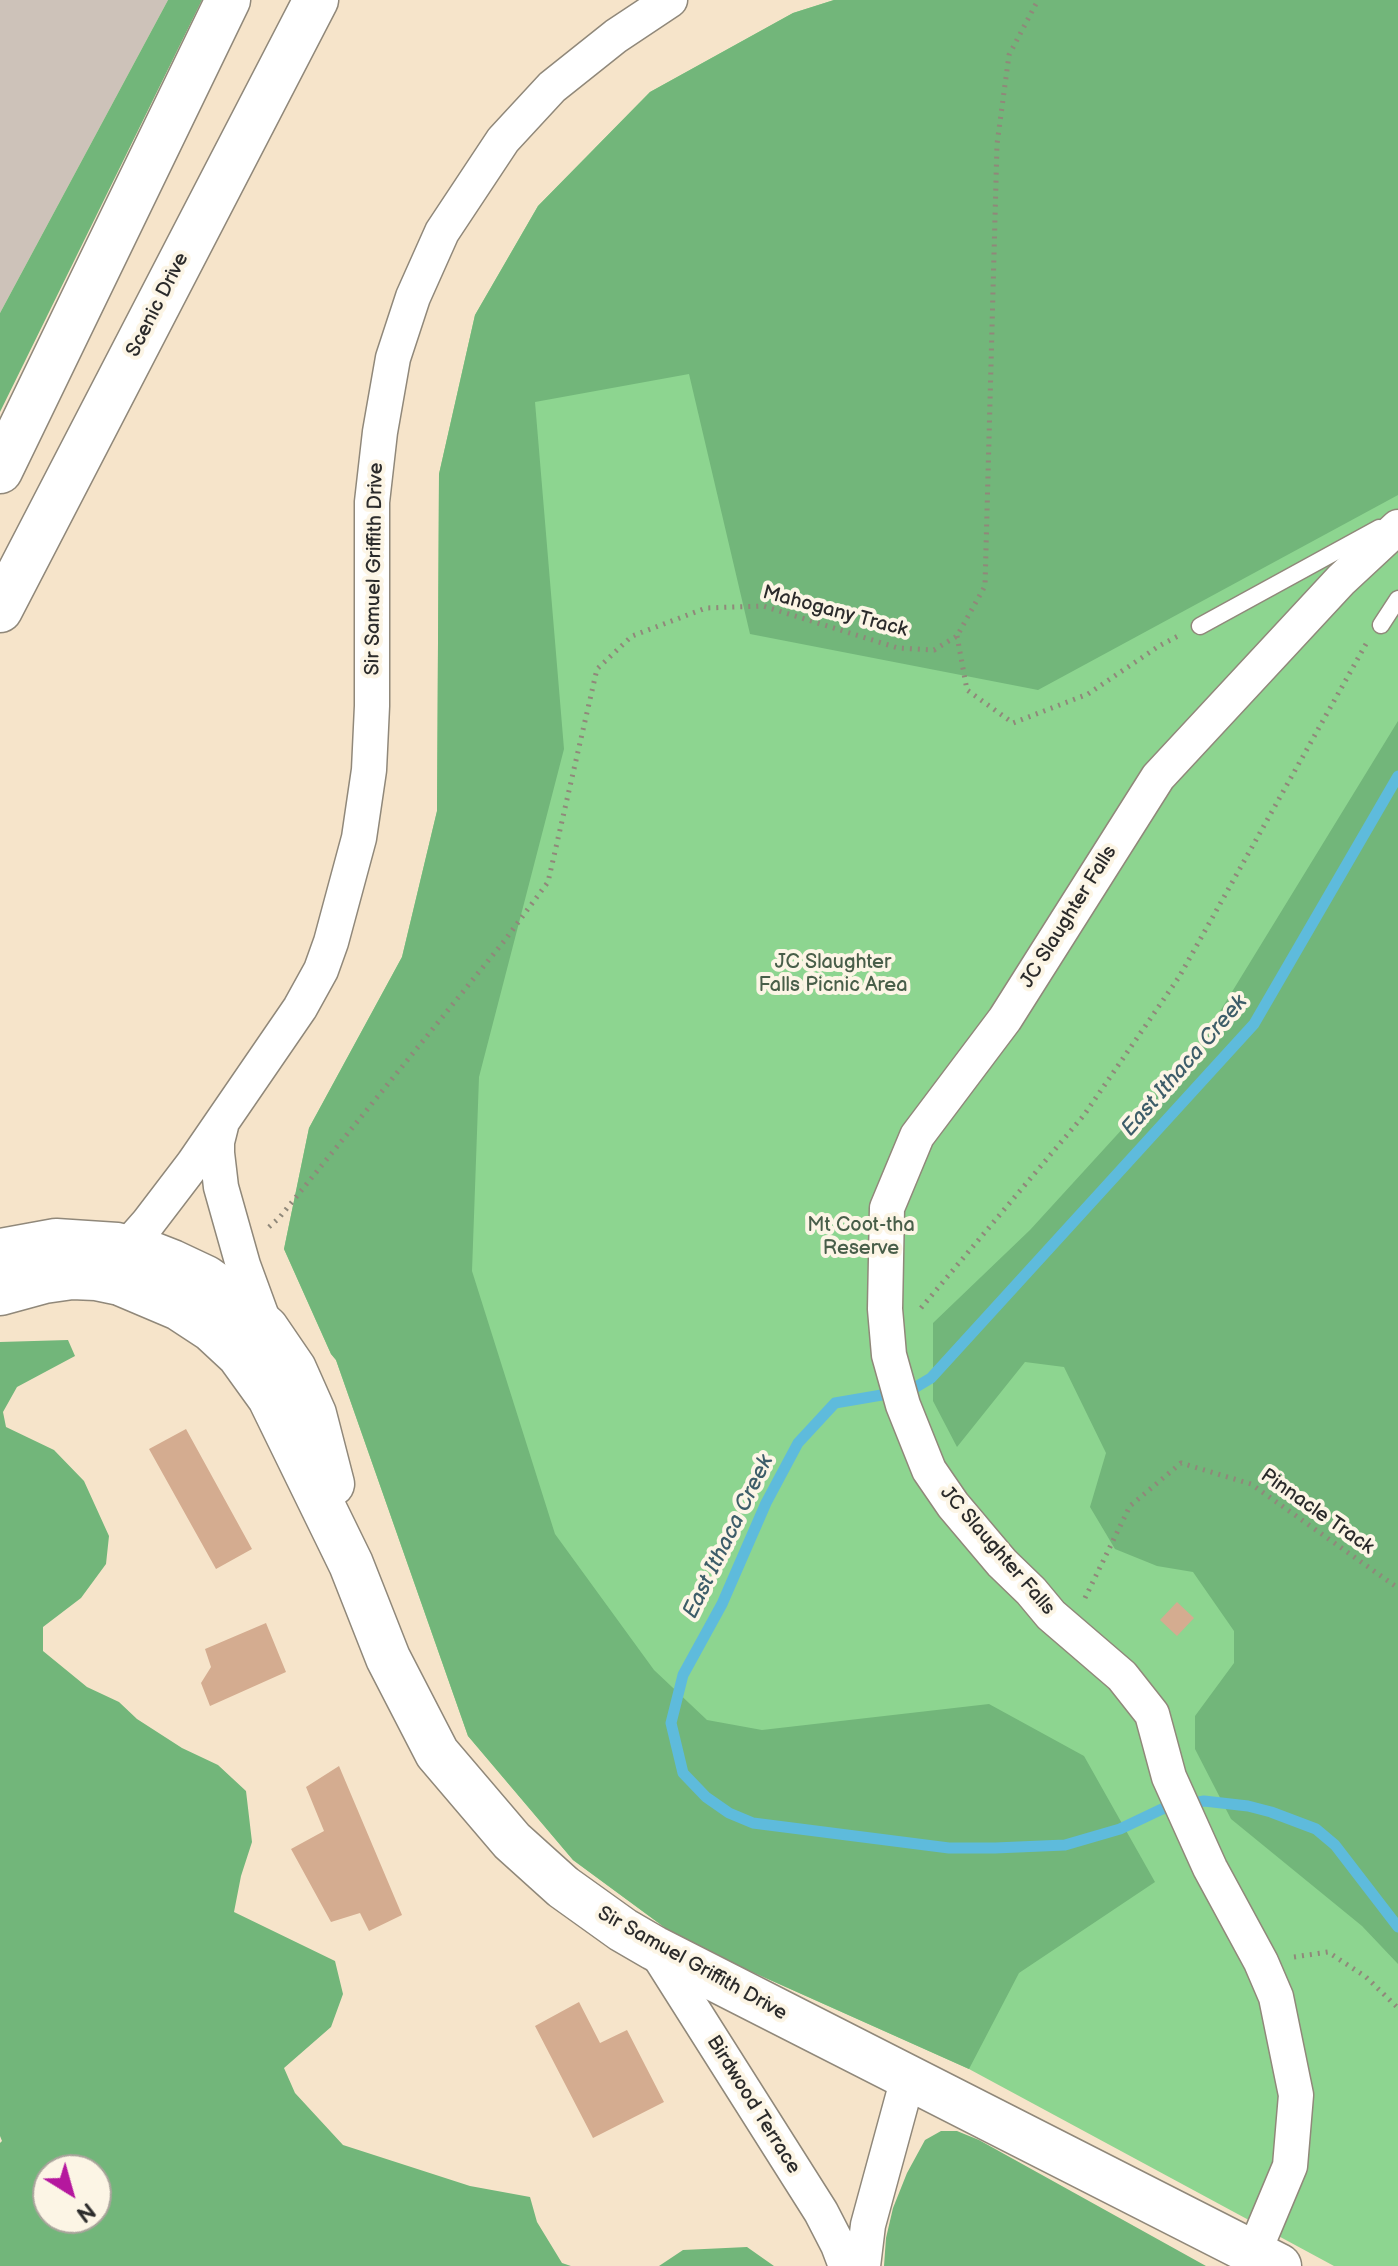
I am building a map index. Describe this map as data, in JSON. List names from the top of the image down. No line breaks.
{"streets":{"main road":["Scenic Drive","Sir Samuel Griffith Drive"],"street":["JC Slaughter Falls","Birdwood Terrace"],"path":["Mahogany Track","Pinnacle Track"]},"crossings":[["Sir Samuel Griffith Drive","JC Slaughter Falls"],["Sir Samuel Griffith Drive","Birdwood Terrace"],["JC Slaughter Falls","Pinnacle Track"]],"water":["East Ithaca Creek"],"parks":["JC Slaughter Falls Picnic Area","Mt Coot-tha Reserve"],"north":"bottom right"}
